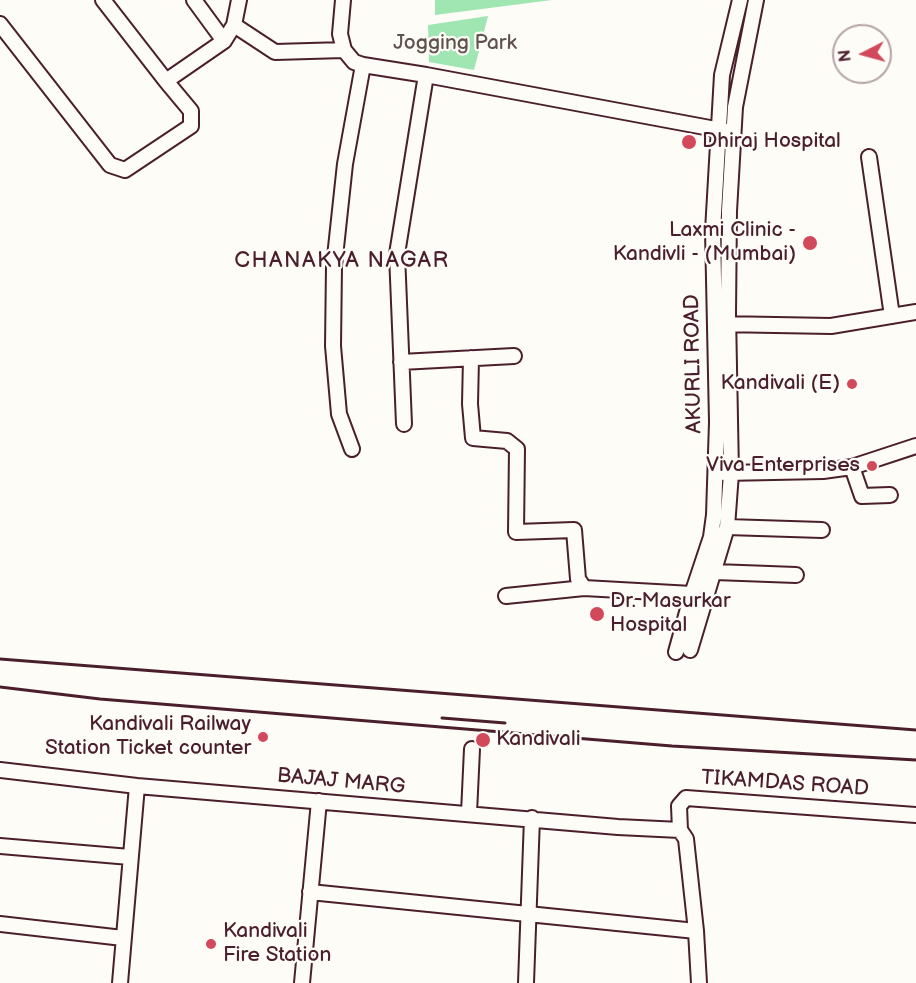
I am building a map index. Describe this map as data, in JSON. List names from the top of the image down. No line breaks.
{"streets":{"street":["AKURLI ROAD","BAJAJ MARG","TIKAMDAS ROAD"]},"crossings":[["BAJAJ MARG","TIKAMDAS ROAD"]],"districts":["CHANAKYA NAGAR"],"parks":["Jogging Park"],"places":["Dhiraj Hospital","Laxmi Clinic - Kandivli - (Mumbai)","Kandivali (E)","Viva Enterprises","Dr. Masurkar Hospital","Kandivali Railway Station Ticket counter","Kandivali","Kandivali Fire Station"],"north":"left"}
